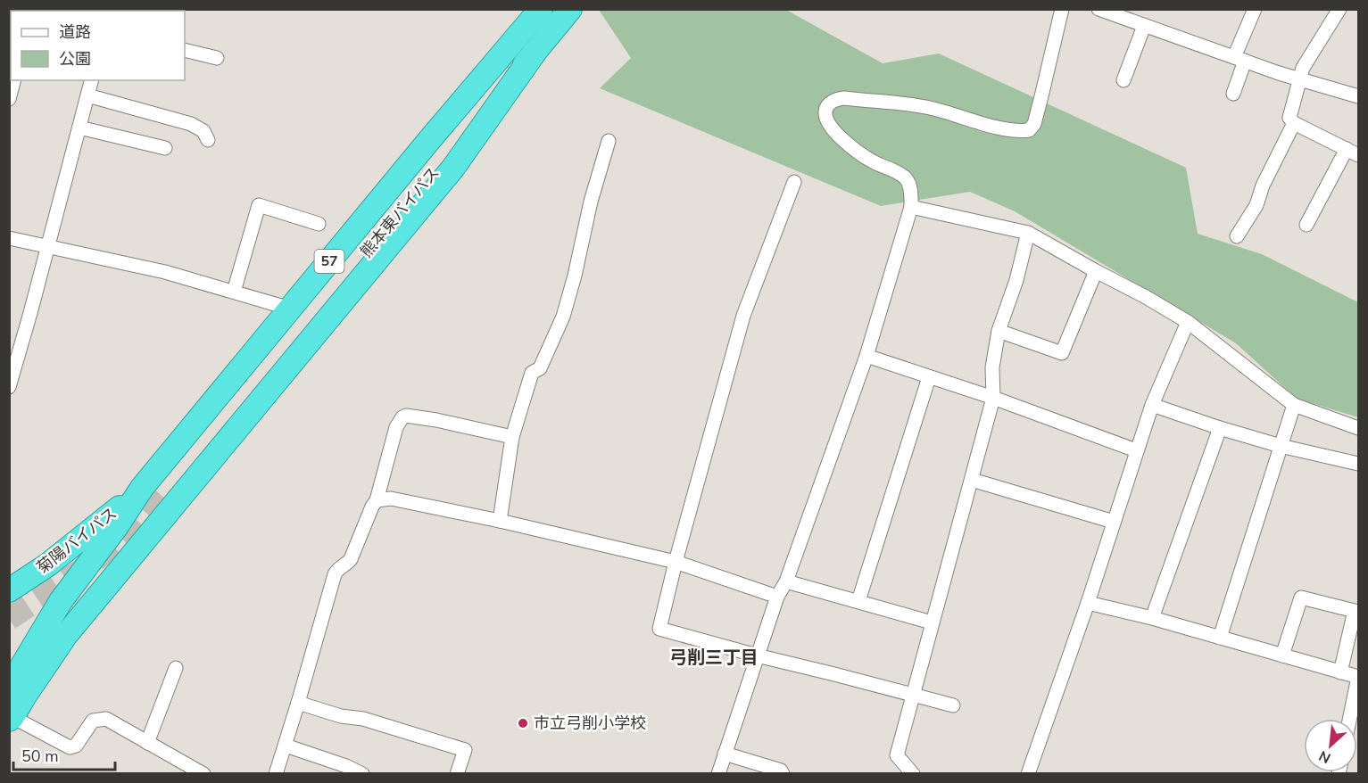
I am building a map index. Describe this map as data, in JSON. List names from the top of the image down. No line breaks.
{"streets":{"highway":["熊本東バイパス","57","菊陽バイパス"]},"crossings":[["熊本東バイパス","菊陽バイパス"]],"districts":["弓削三丁目"],"places":["市立弓削小学校"],"legend":["道路","公園"],"scale_bar":"50 m","north":"bottom left"}
